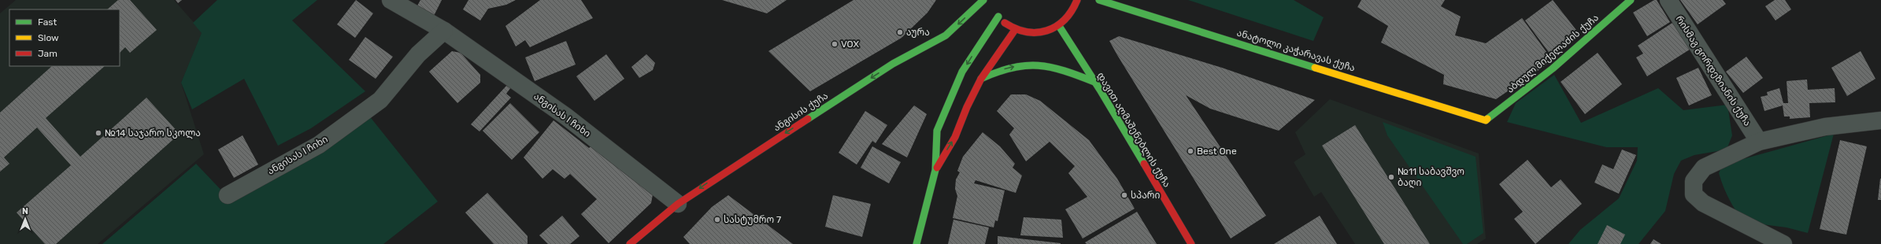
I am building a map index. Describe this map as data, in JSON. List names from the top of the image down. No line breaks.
{"streets":{"street":["ანატოლი კაჭარავას ქუჩა","აბდულ მიქელაძის ქუჩა","რისმაგ გორდეზიანის ქუჩა","ანგისის ქუჩა","ანგისას I ჩიხი","დავით აღმაშენებლის ქუჩა"]},"crossings":[["ანატოლი კაჭარავას ქუჩა","აბდულ მიქელაძის ქუჩა"],["ანგისის ქუჩა","ანგისას I ჩიხი"]],"one_way":["ანგისის ქუჩა"],"places":["აურა","VOX","№14 საჯარო სკოლა","Best One","№11 საბავშვო ბაღი","სპარი","სასტუმრო 7"],"legend":["Fast","Slow","Jam"],"north":"top"}
